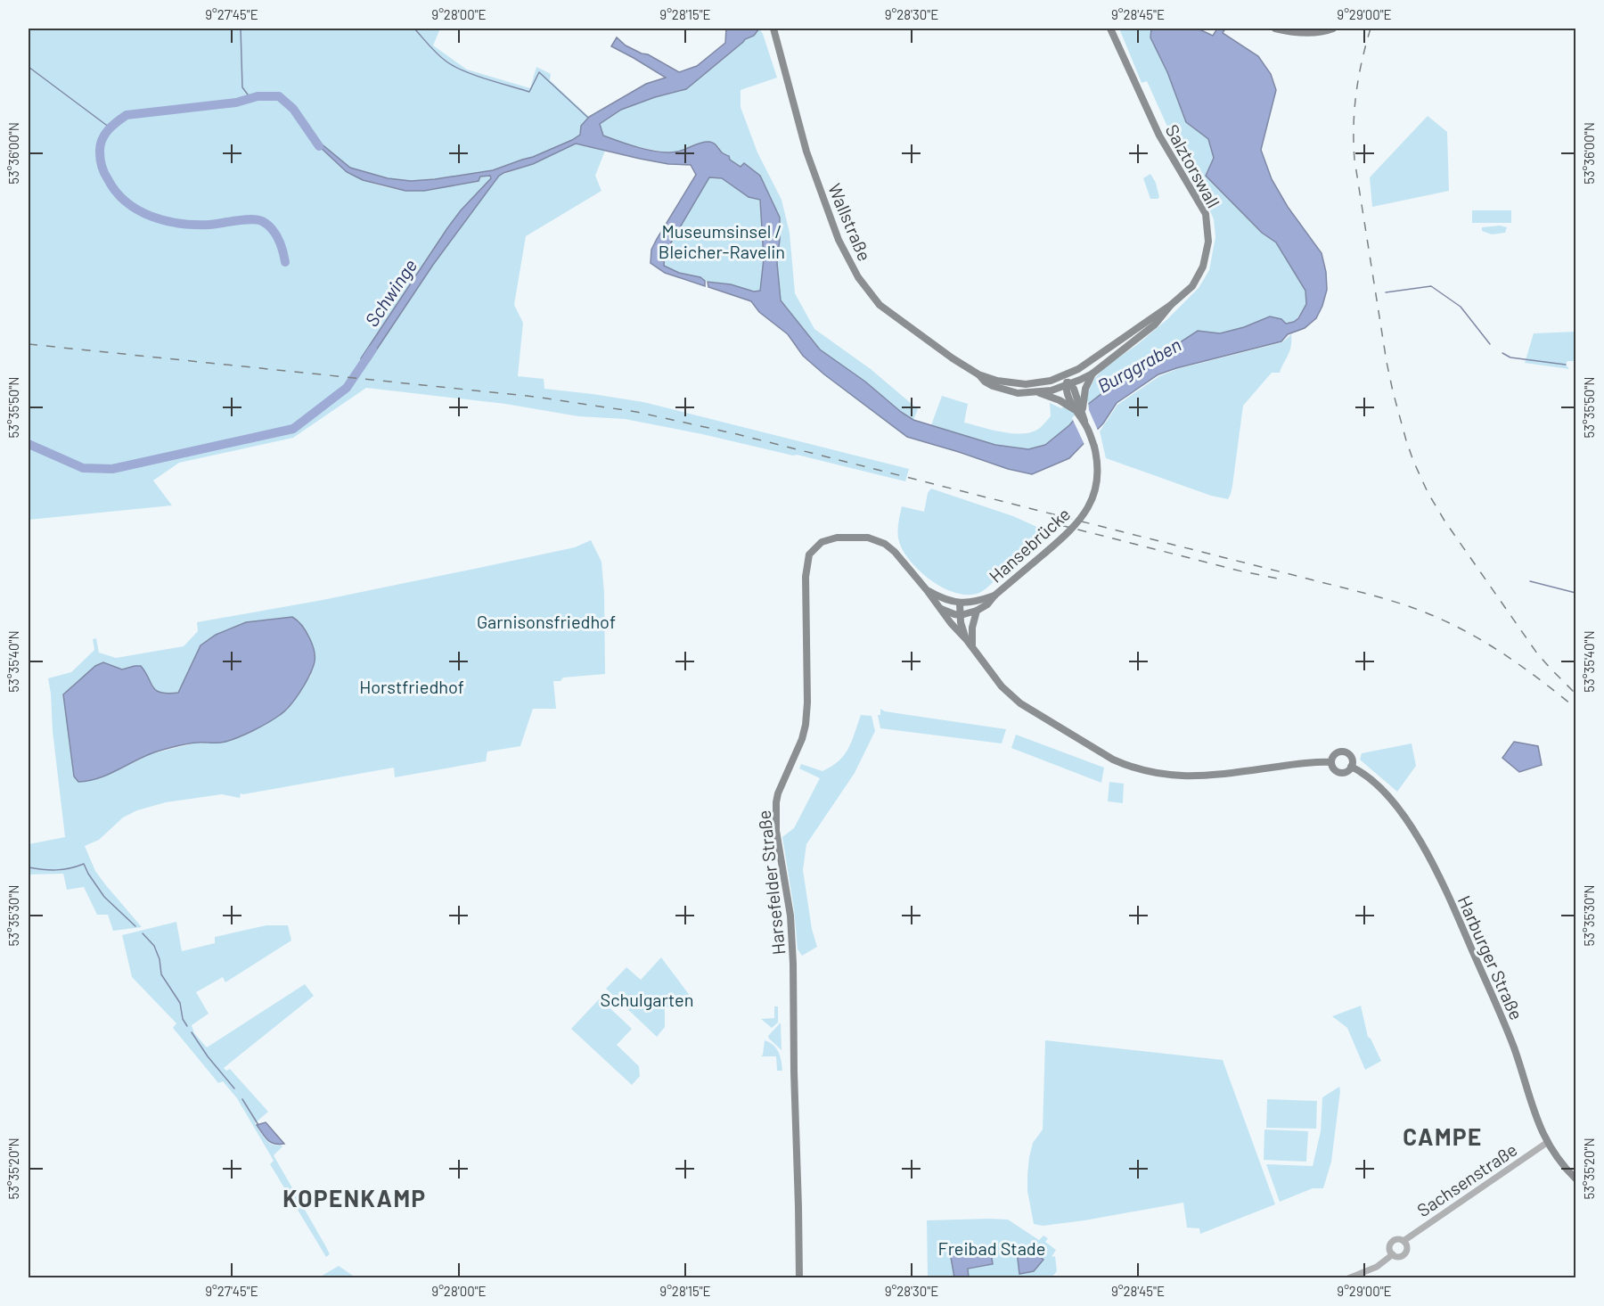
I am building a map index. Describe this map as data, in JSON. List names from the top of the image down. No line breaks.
{"streets":{"main road":["Salztorswall","Wallstraße","Hansebrücke","Harsefelder Straße","Harburger Straße"],"street":["Sachsenstraße"]},"crossings":[["Salztorswall","Wallstraße"],["Salztorswall","Hansebrücke"],["Wallstraße","Hansebrücke"],["Harburger Straße","Sachsenstraße"]],"districts":["CAMPE","KOPENKAMP"],"water":["Schwinge","Burggraben"],"parks":["Museumsinsel / Bleicher-Ravelin","Garnisonsfriedhof","Horstfriedhof","Schulgarten","Freibad Stade"],"coordinates":["9°27'45\"E","9°28'00\"E","9°28'15\"E","9°28'30\"E","9°28'45\"E","9°29'00\"E","53°36'00\"N","53°35'50\"N","53°35'40\"N","53°35'30\"N","53°35'20\"N"]}
